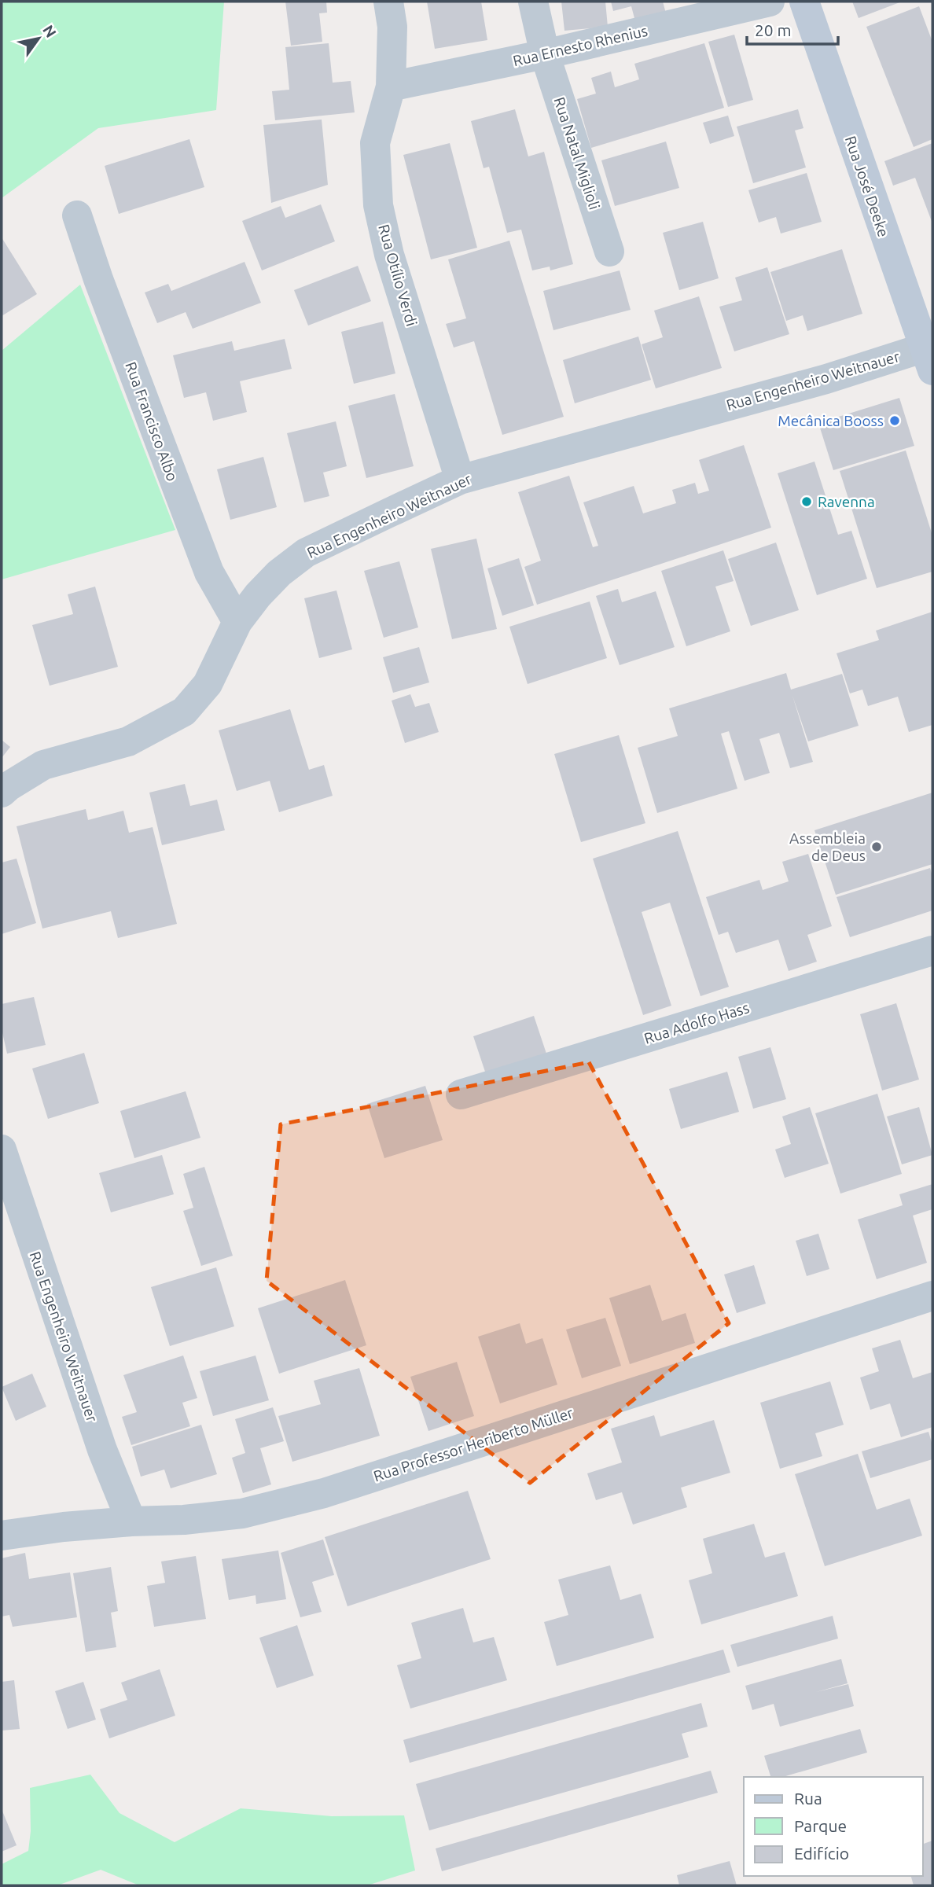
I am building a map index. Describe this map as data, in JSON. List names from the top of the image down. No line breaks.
{"streets":{"street":["Rua Ernesto Rhenius","Rua Natal Miglioli","Rua José Deeke","Rua Otílio Verdi","Rua Engenheiro Weitnauer","Rua Francisco Albo","Rua Adolfo Hass","Rua Professor Heriberto Müller"]},"crossings":[["Rua Ernesto Rhenius","Rua Natal Miglioli"],["Rua Ernesto Rhenius","Rua Otílio Verdi"],["Rua José Deeke","Rua Engenheiro Weitnauer"],["Rua Otílio Verdi","Rua Engenheiro Weitnauer"],["Rua Engenheiro Weitnauer","Rua Francisco Albo"],["Rua Engenheiro Weitnauer","Rua Professor Heriberto Müller"]],"places":["Mecânica Booss","Ravenna","Assembleia de Deus"],"legend":["Rua","Parque","Edifício"],"scale_bar":"20 m","north":"top right"}
